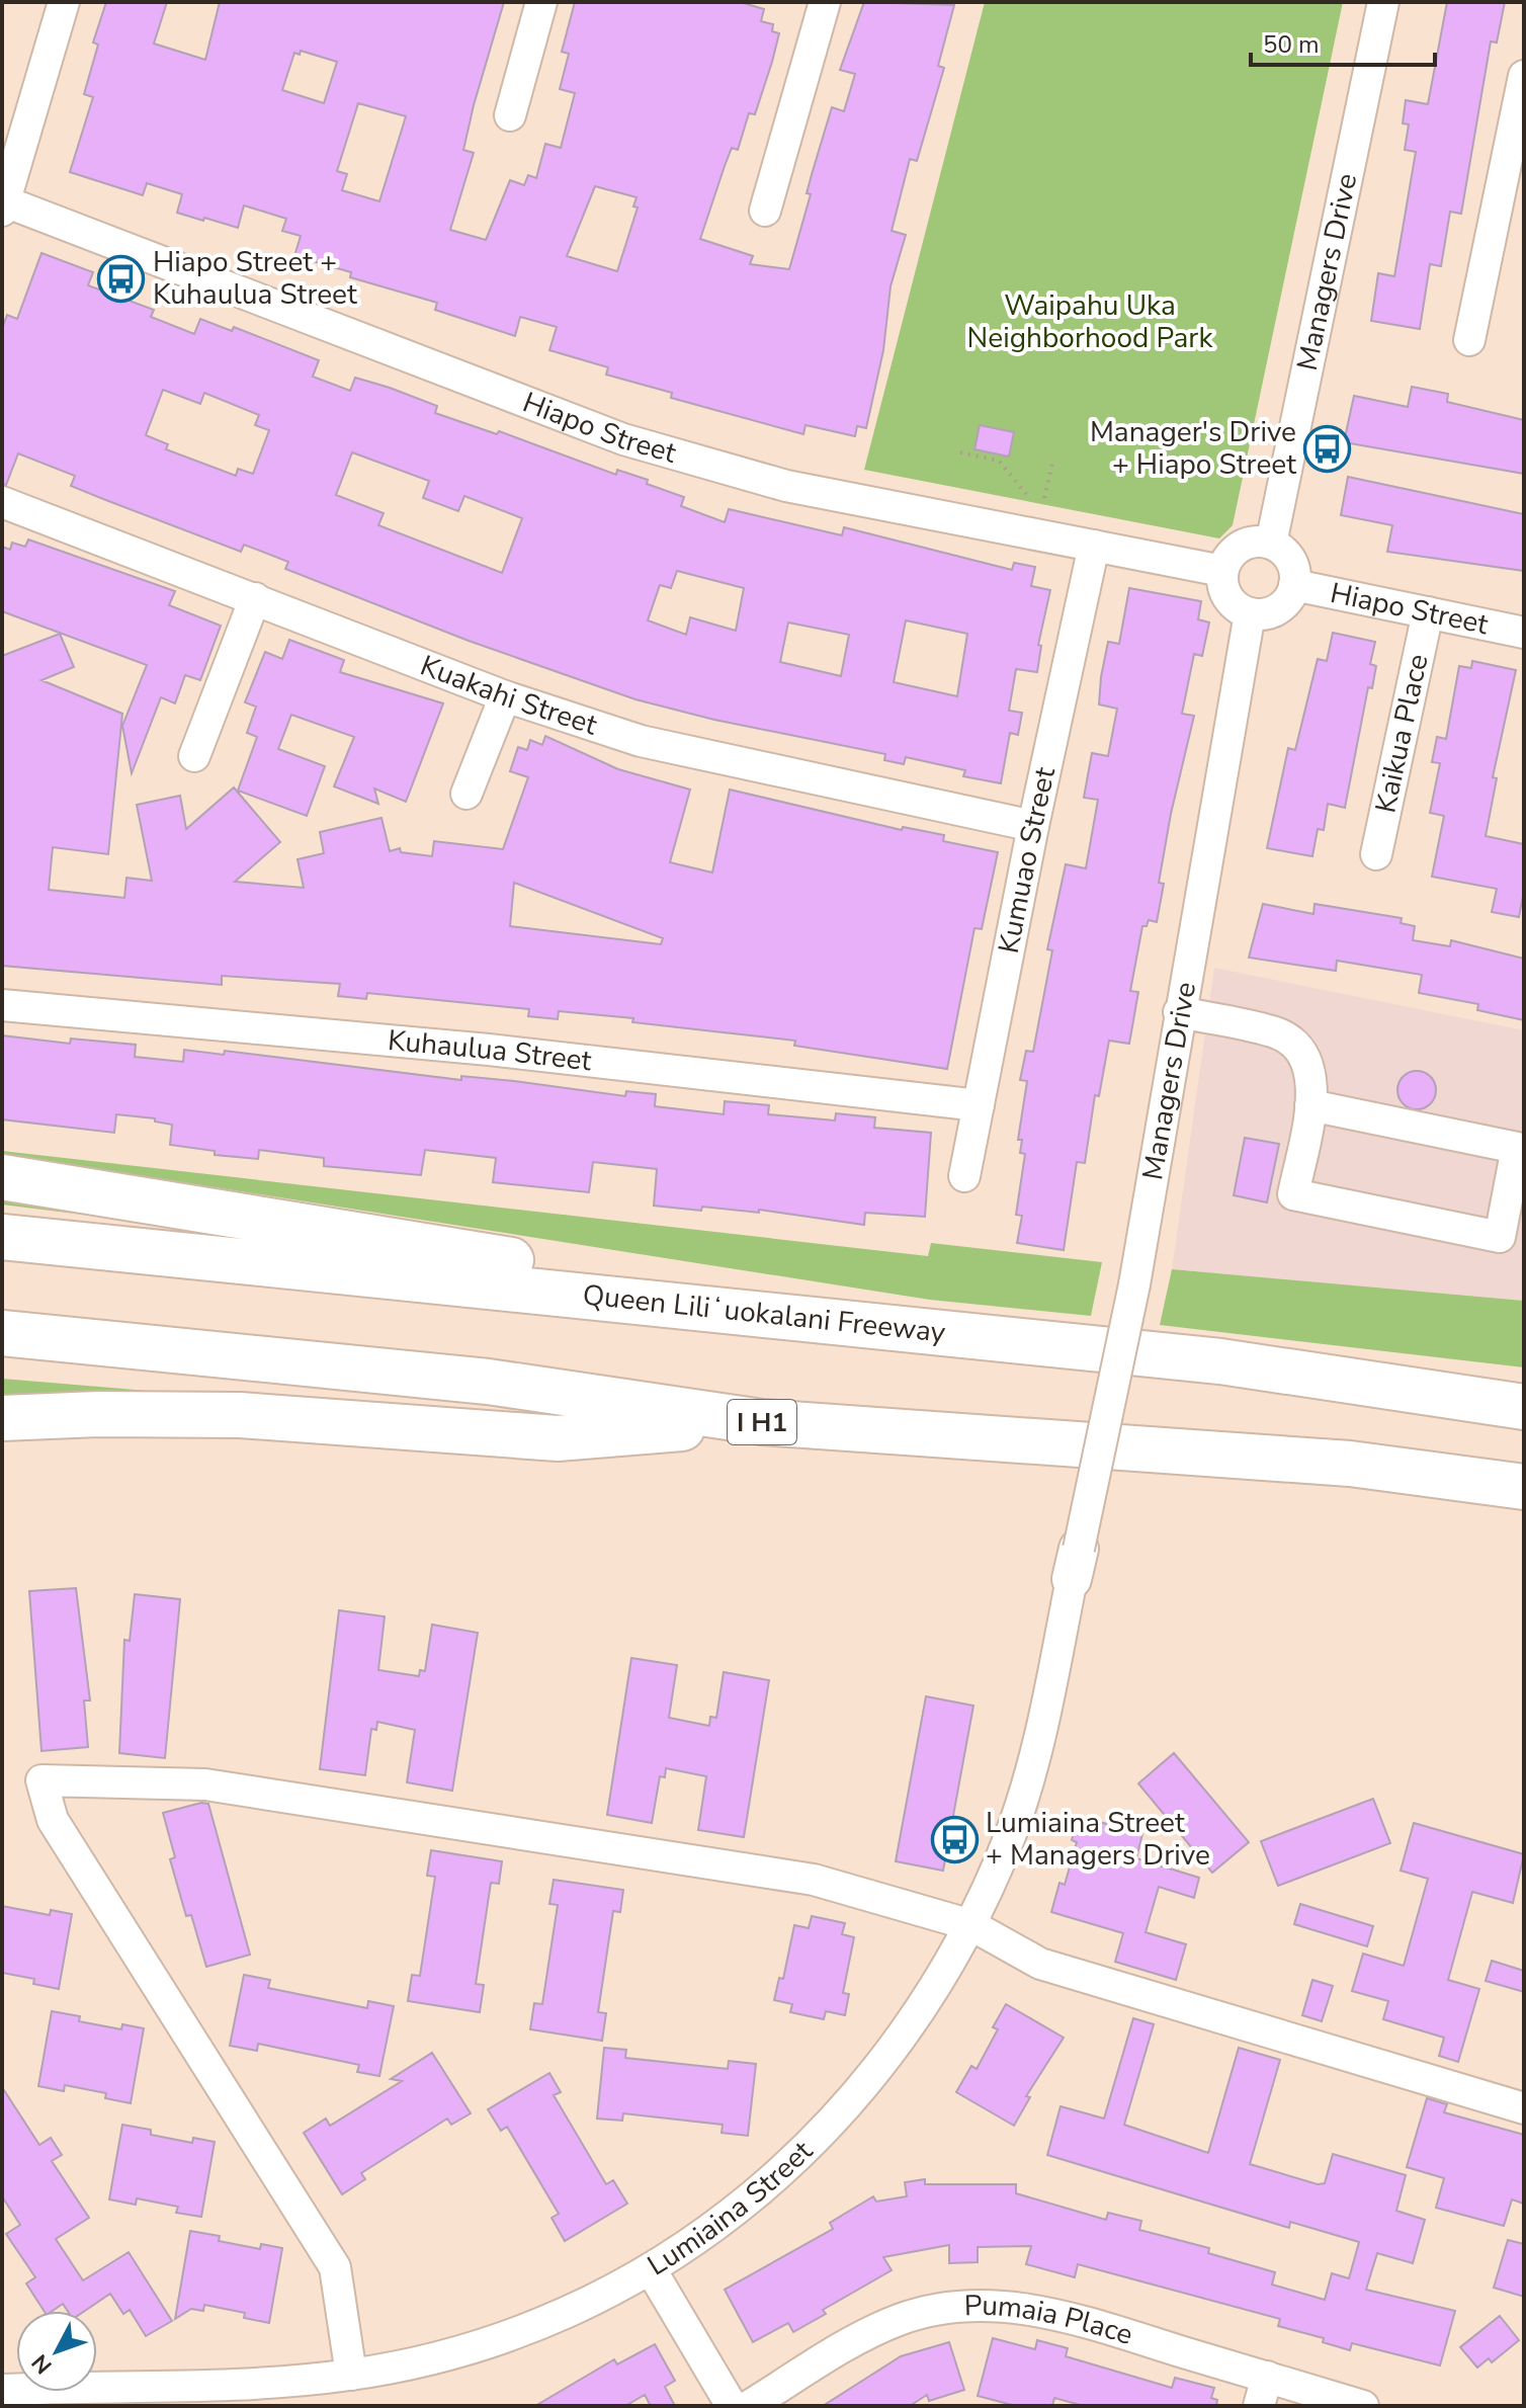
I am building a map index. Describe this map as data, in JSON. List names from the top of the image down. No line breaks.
{"streets":{"highway":["Queen Liliʻuokalani Freeway","I H1"],"street":["Managers Drive","Hiapo Street","Kuakahi Street","Kaikua Place","Kumuao Street","Kuhaulua Street","Lumiaina Street","Pumaia Place"]},"crossings":[["Managers Drive","Hiapo Street"],["Managers Drive","Lumiaina Street"],["Hiapo Street","Kaikua Place"],["Hiapo Street","Kumuao Street"],["Kuakahi Street","Kumuao Street"],["Kumuao Street","Kuhaulua Street"]],"parks":["Waipahu Uka Neighborhood Park"],"places":{"bus stop":["Hiapo Street + Kuhaulua Street","Manager's Drive + Hiapo Street","Lumiaina Street + Managers Drive"]},"scale_bar":"50 m","north":"bottom left"}
